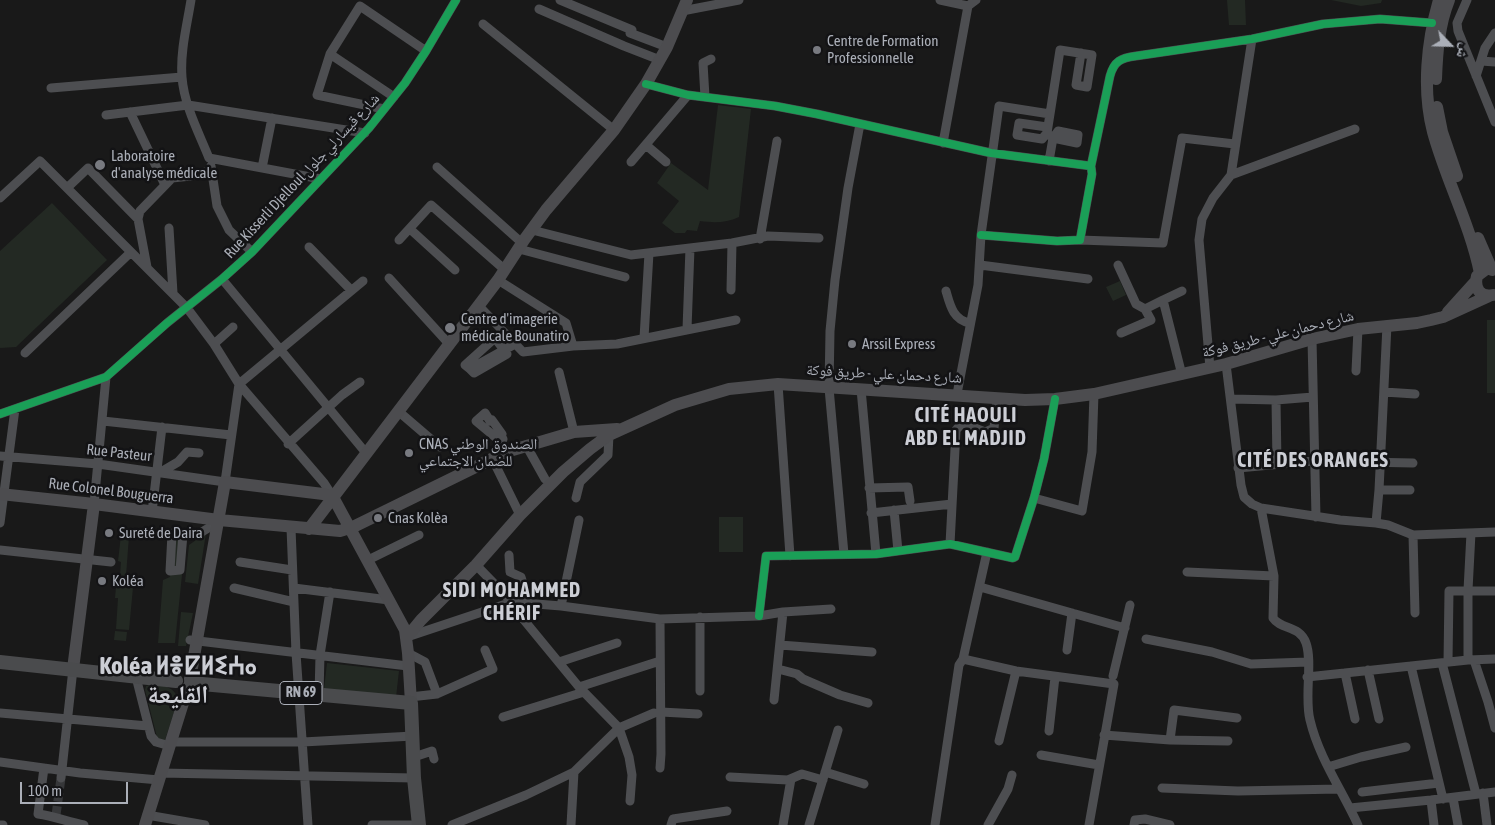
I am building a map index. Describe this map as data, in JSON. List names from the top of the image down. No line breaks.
{"streets":{"main road":["شارع دحمان علي - طريق فوكة","Rue Colonel Bouguerra","RN 69"],"street":["Rue Kisserli Djelloul شارع قيسارلي جلول","Rue Pasteur"]},"districts":["CITÉ HAOULI ABD EL MADJID","CITÉ DES ORANGES","SIDI MOHAMMED CHÉRIF","Koléa ⵍⴻⵇⵍⵉⵄⴰ القليعة"],"places":["Centre de Formation Professionnelle","Laboratoire d'analyse médicale","Centre d'imagerie médicale Bounatiro","Arssil Express","CNAS الصندوق الوطني للضمان الاجتماعي","Cnas Kolèa","Sureté de Daira","Koléa"],"scale_bar":"100 m","north":"bottom right"}
